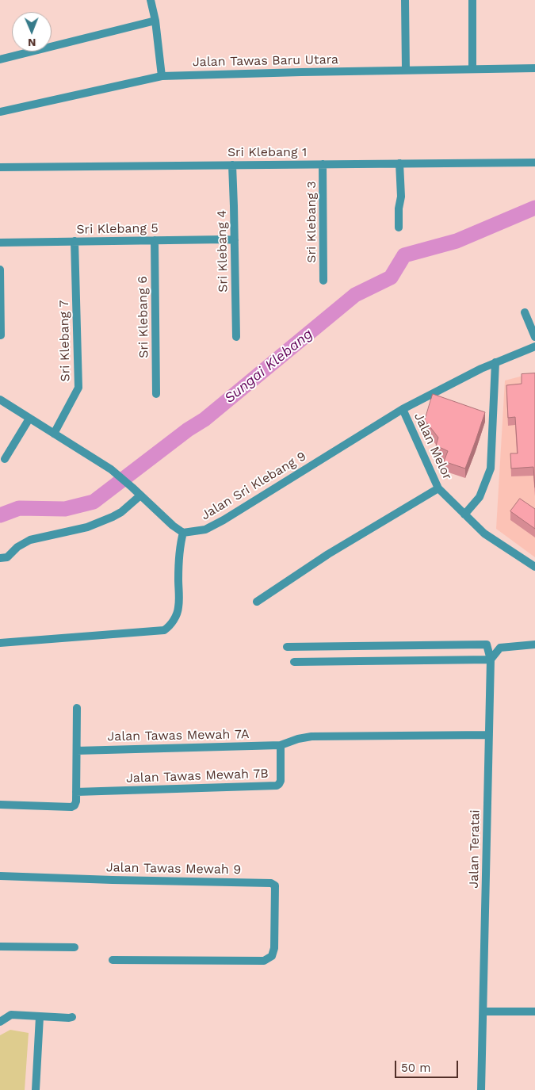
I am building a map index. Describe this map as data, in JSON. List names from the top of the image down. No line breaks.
{"streets":{"street":["Jalan Tawas Baru Utara","Sri Klebang 1","Sri Klebang 3","Sri Klebang 5","Sri Klebang 4","Sri Klebang 6","Sri Klebang 7","Jalan Melor","Jalan Sri Klebang 9","Jalan Tawas Mewah 7A","Jalan Tawas Mewah 7B","Jalan Teratai","Jalan Tawas Mewah 9"]},"crossings":[["Sri Klebang 1","Sri Klebang 3"],["Sri Klebang 1","Sri Klebang 4"],["Sri Klebang 5","Sri Klebang 4"],["Sri Klebang 5","Sri Klebang 6"],["Sri Klebang 5","Sri Klebang 7"],["Jalan Melor","Jalan Sri Klebang 9"],["Jalan Tawas Mewah 7A","Jalan Tawas Mewah 7B"],["Jalan Tawas Mewah 7A","Jalan Teratai"]],"water":["Sungai Klebang"],"scale_bar":"50 m","north":"bottom"}
